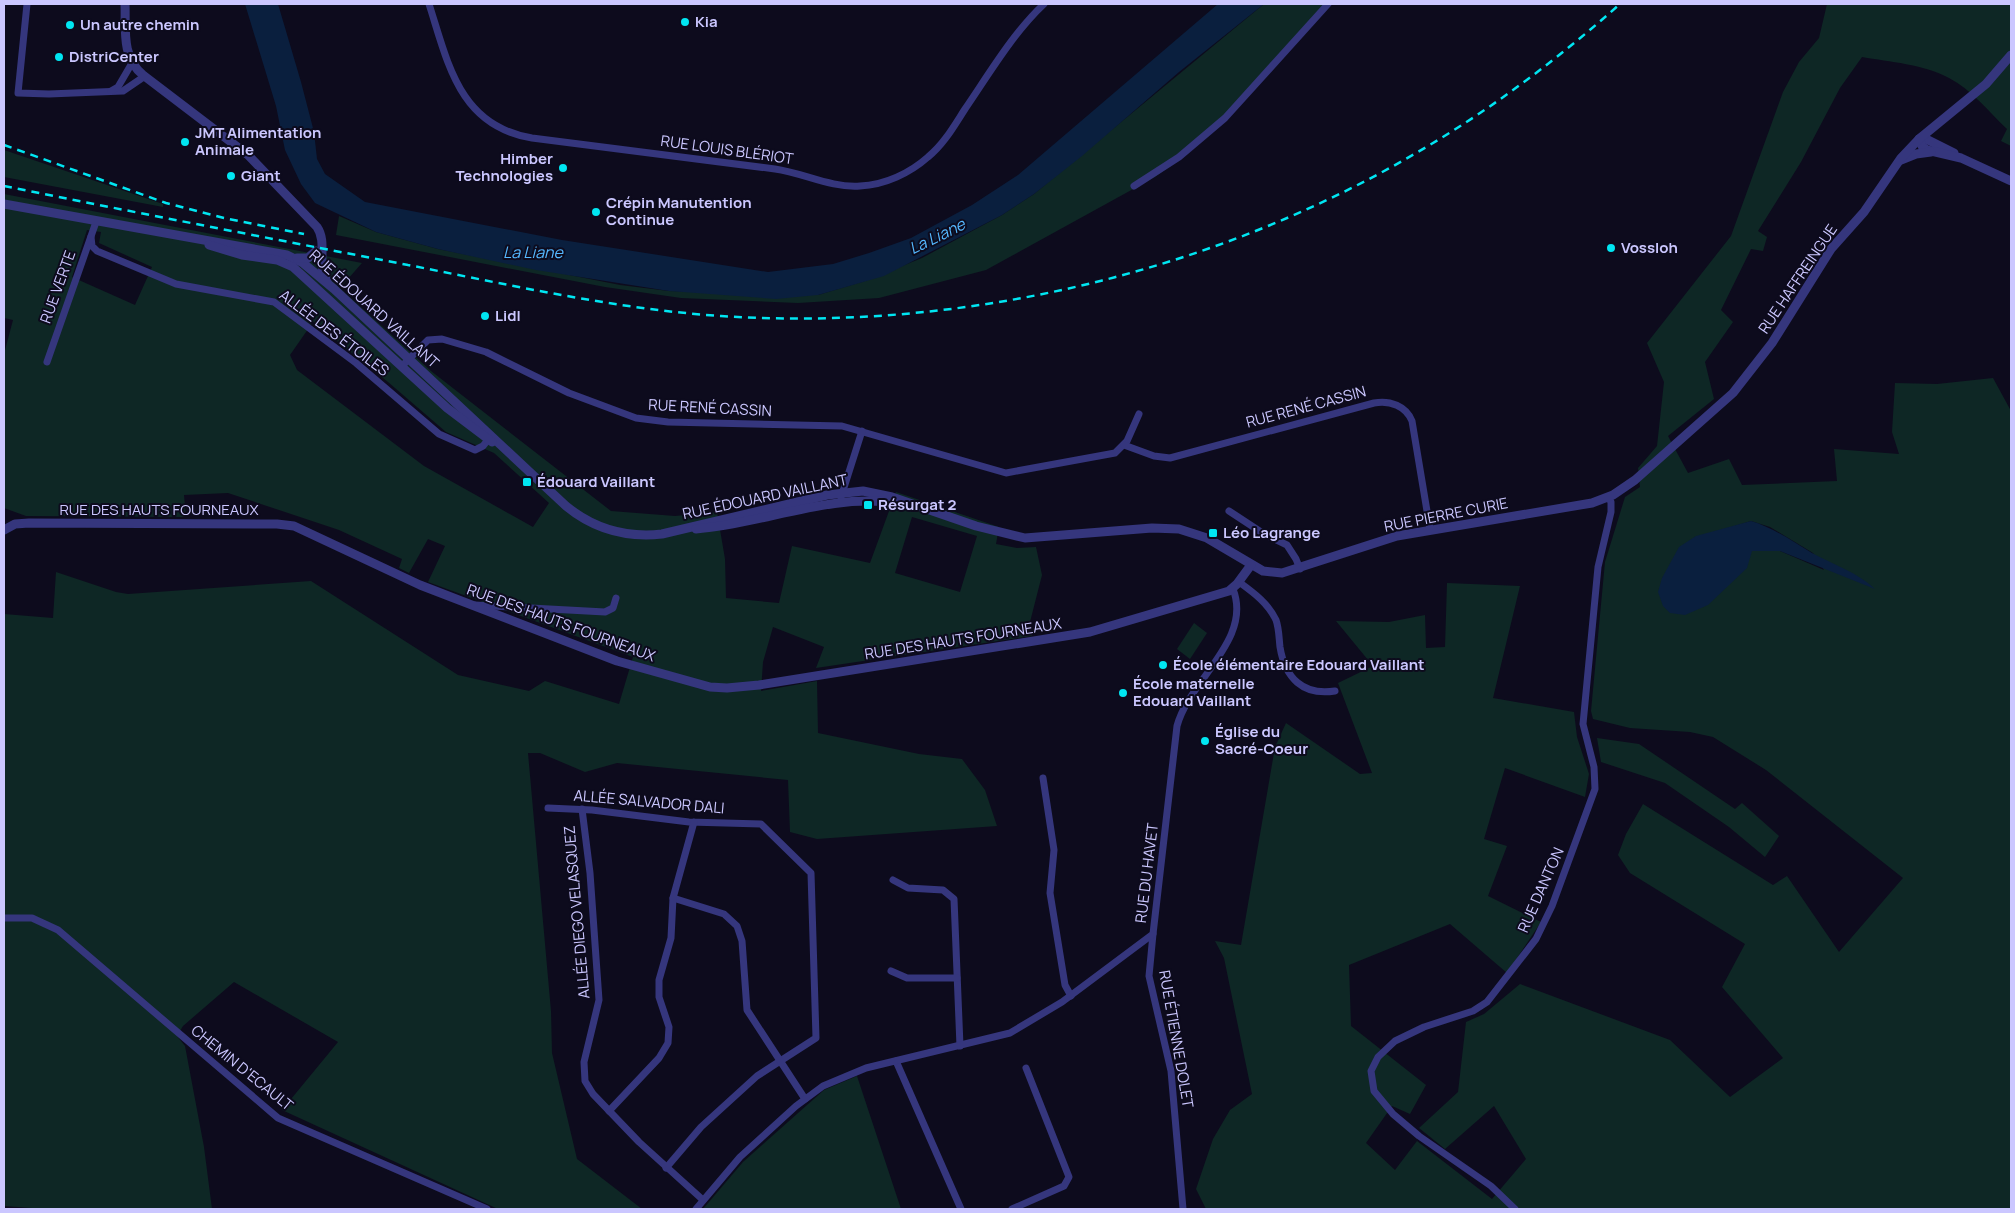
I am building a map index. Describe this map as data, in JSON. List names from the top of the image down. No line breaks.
{"streets":{"street":["RUE LOUIS BLÉRIOT","RUE HAFFREINGUE","RUE VERTE","RUE ÉDOUARD VAILLANT","ALLÉE DES ÉTOILES","RUE RENÉ CASSIN","RUE DES HAUTS FOURNEAUX","RUE PIERRE CURIE","ALLÉE SALVADOR DALI","RUE DU HAVET","RUE DANTON","ALLÉE DIEGO VELASQUEZ","RUE ÉTIENNE DOLET","CHEMIN D'ECAULT"]},"crossings":[["RUE HAFFREINGUE","RUE PIERRE CURIE"],["RUE VERTE","RUE ÉDOUARD VAILLANT"],["RUE VERTE","ALLÉE DES ÉTOILES"],["RUE ÉDOUARD VAILLANT","ALLÉE DES ÉTOILES"],["RUE ÉDOUARD VAILLANT","RUE RENÉ CASSIN"],["RUE ÉDOUARD VAILLANT","RUE PIERRE CURIE"],["RUE RENÉ CASSIN","RUE PIERRE CURIE"],["RUE DES HAUTS FOURNEAUX","RUE DU HAVET"],["RUE PIERRE CURIE","RUE DANTON"],["ALLÉE SALVADOR DALI","ALLÉE DIEGO VELASQUEZ"],["RUE DU HAVET","ALLÉE DIEGO VELASQUEZ"],["RUE DU HAVET","RUE ÉTIENNE DOLET"]],"water":["La Liane"],"places":{"other":["Kia","Un autre chemin","DistriCenter","JMT Alimentation Animale","Himber Technologies","Giant","Crépin Manutention Continue","Vossloh","Lidl","École élémentaire Edouard Vaillant","École maternelle Edouard Vaillant","Église du Sacré-Coeur"],"transit":["Édouard Vaillant","Résurgat 2","Léo Lagrange"]}}
